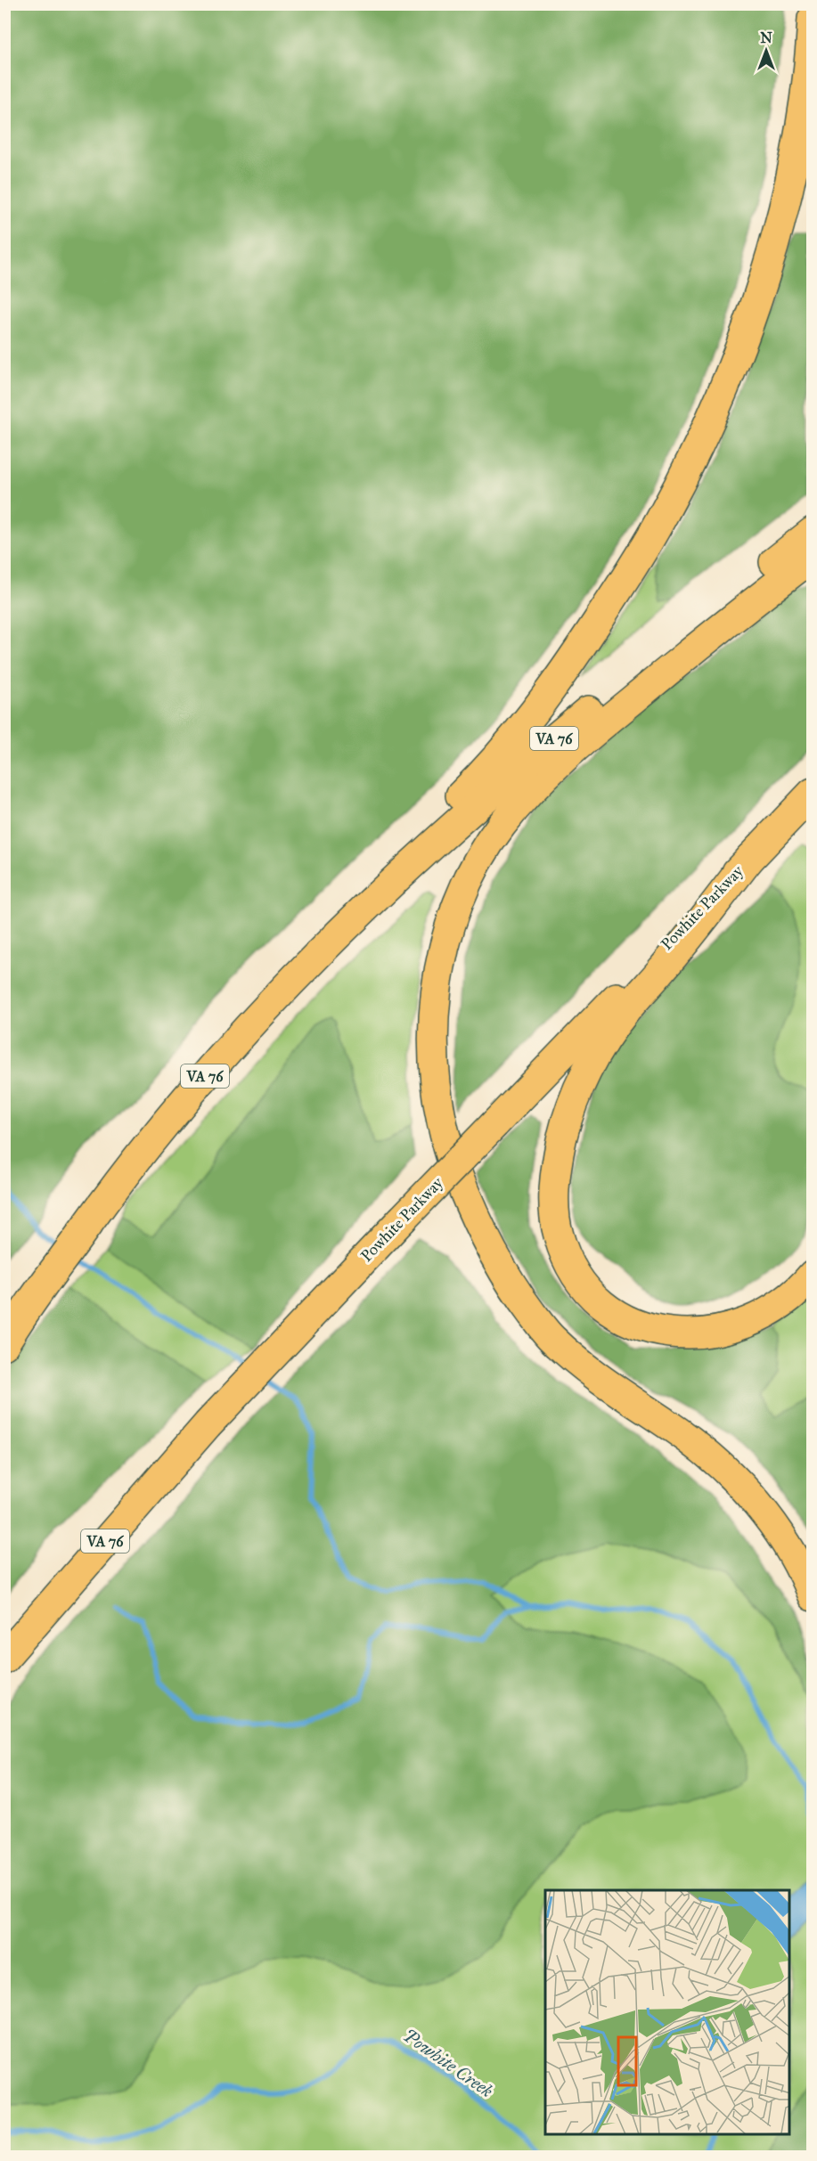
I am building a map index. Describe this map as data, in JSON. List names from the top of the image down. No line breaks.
{"streets":{"highway":["VA 76","Powhite Parkway"]},"water":["Powhite Creek"],"north":"top"}
